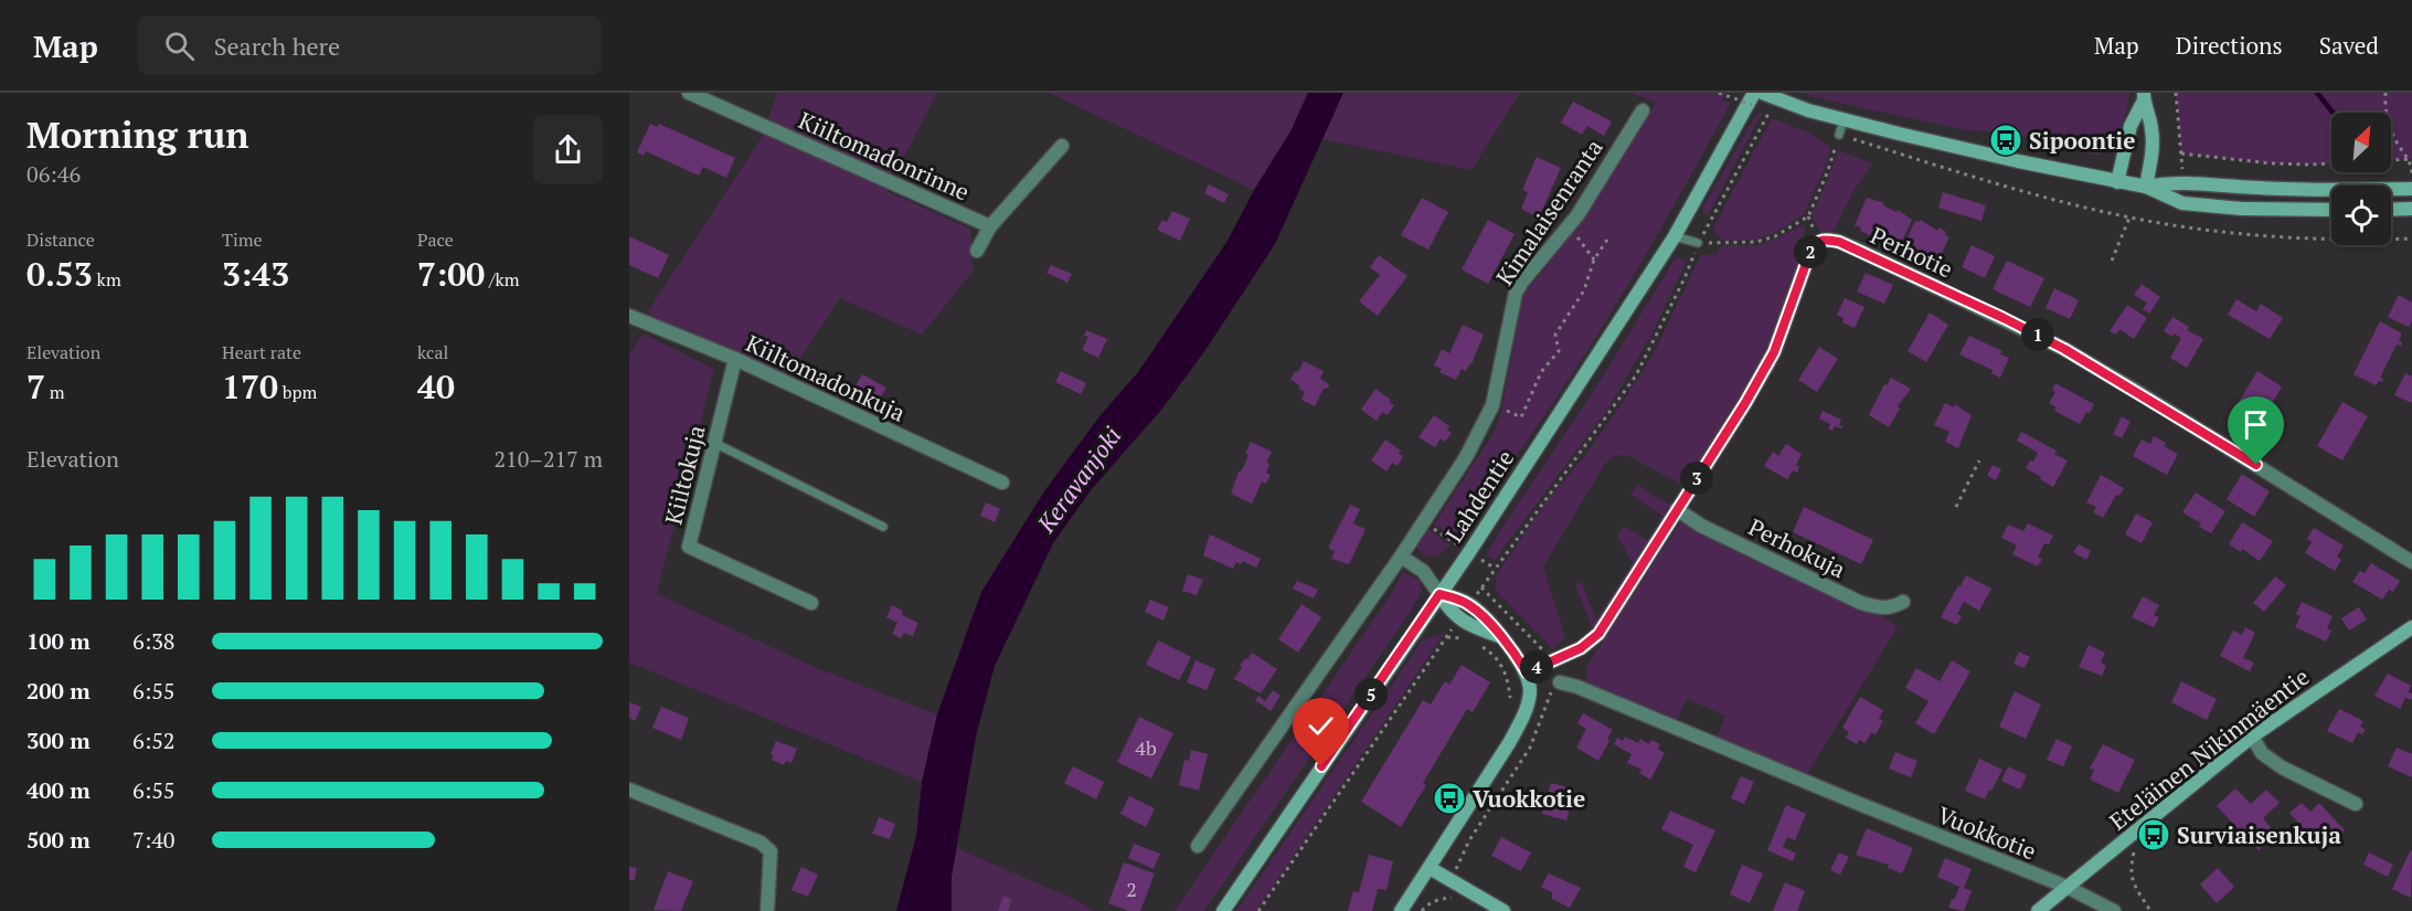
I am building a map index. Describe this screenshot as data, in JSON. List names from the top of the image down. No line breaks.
{"streets":{"main road":["Lahdentie","Eteläinen Nikinmäentie"],"street":["Kiiltomadonrinne","Kimalaisenranta","Perhotie","Kiiltomadonkuja","Kiiltokuja","Perhokuja","Vuokkotie"]},"crossings":[["Perhotie","Perhokuja"],["Kiiltomadonkuja","Kiiltokuja"],["Eteläinen Nikinmäentie","Vuokkotie"]],"water":["Keravanjoki"],"places":{"bus stop":["Sipoontie","Vuokkotie","Surviaisenkuja"]},"house_numbers":["4b","2"],"north":"top right","page":{"header":"Map","search":"Search here","nav":["Map","Directions","Saved"],"heading":["Morning run","06:46"],"stats":[["Distance","0.53 km"],["Time","3:43"],["Pace","7:00 /km"],["Elevation","7 m"],["Heart rate","170 bpm"],["kcal","40"]],"pins":["2","1","3","4","5"],"chart":["Elevation","210–217 m"],"list":[{"name":"100 m","note":"6:38"},{"name":"200 m","note":"6:55"},{"name":"300 m","note":"6:52"},{"name":"400 m","note":"6:55"},{"name":"500 m","note":"7:40"}]}}
